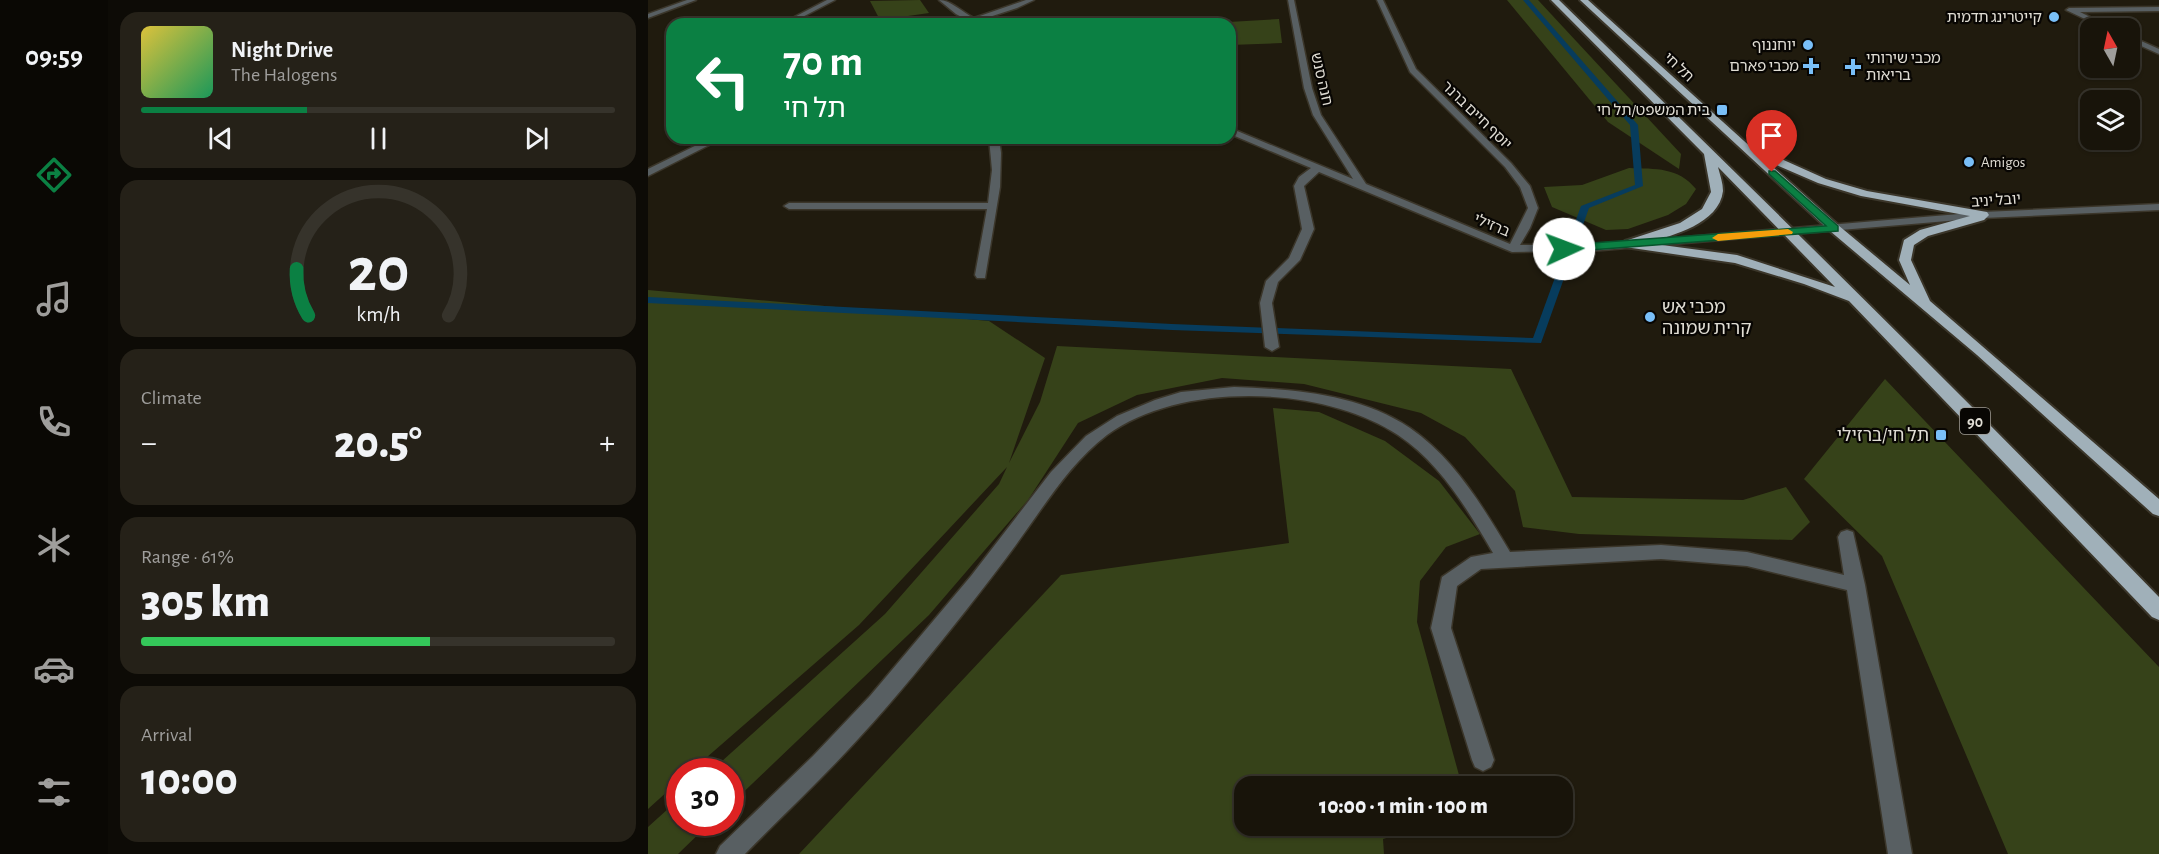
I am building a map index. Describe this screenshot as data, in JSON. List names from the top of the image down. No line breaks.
{"streets":{"highway":["תל חי","90"],"street":["חנה סנש","יוסף חיים ברנר","יובל יניב","ברזילי"]},"crossings":[["תל חי","יובל יניב"],["תל חי","ברזילי"],["חנה סנש","ברזילי"],["יוסף חיים ברנר","ברזילי"],["יובל יניב","ברזילי"],["ברזילי","90"]],"places":{"other":["קייטרינג תדמית","יוחננוף","Amigos","מכבי אש קרית שמונה"],"health":["מכבי פארם","מכבי שירותי בריאות"],"transit":["בית המשפט/תל חי","תל חי/ברזילי"]},"north":"top","page":{"tabs":"09:59","turn":["70 m","תל חי"],"song":["Night Drive","The Halogens"],"tile":["Climate",["Range · 61%","305 km"],["Arrival","10:00"]],"heat":["−","20.5°","+"],"limit":"30","trip":"10:00 · 1 min · 100 m","gauge":["20","km/h"]}}
